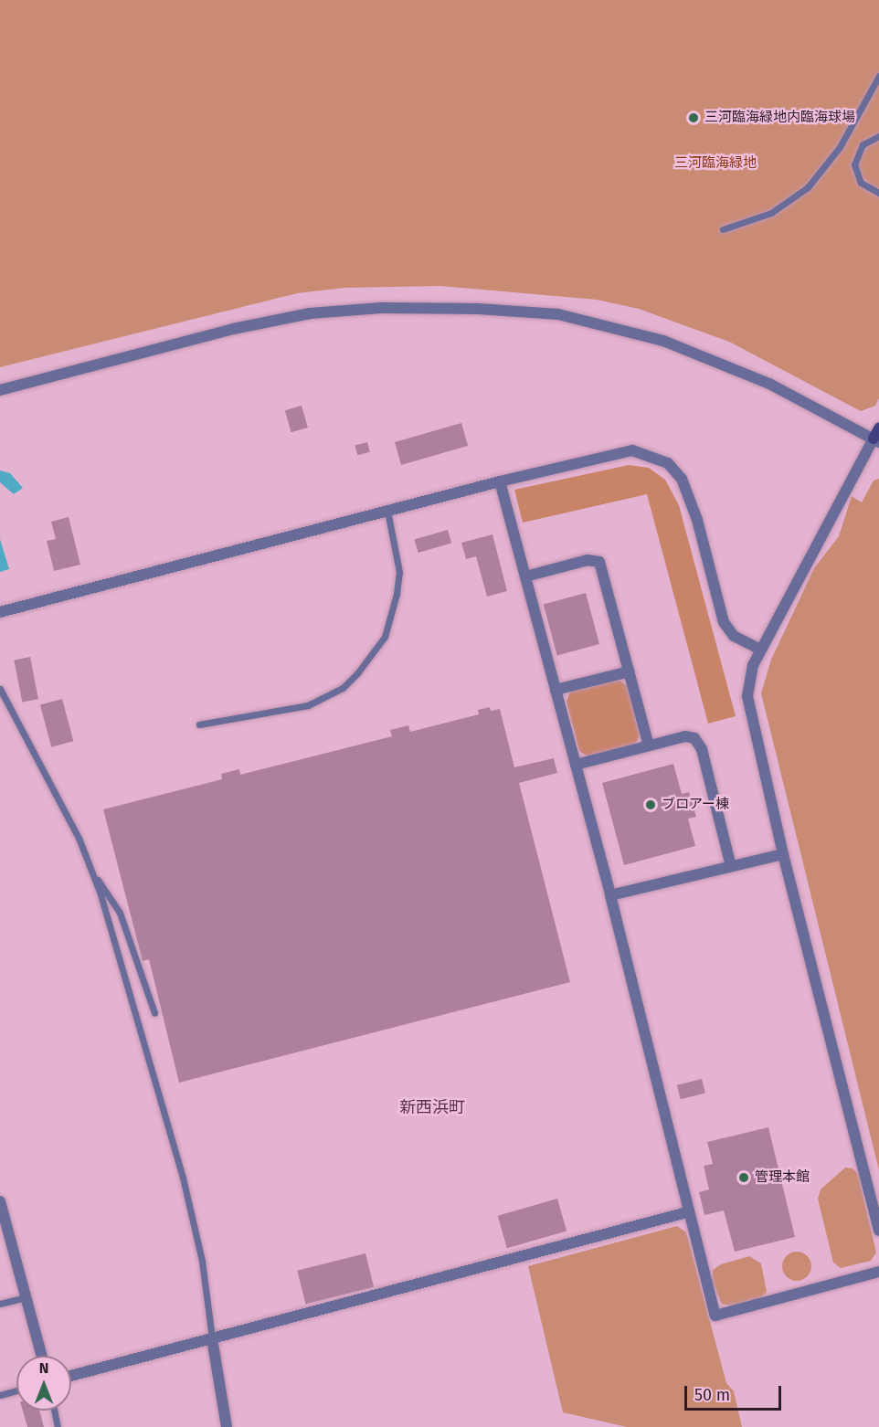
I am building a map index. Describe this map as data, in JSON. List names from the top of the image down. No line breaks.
{"districts":["新西浜町"],"parks":["三河臨海緑地"],"places":["三河臨海緑地内臨海球場","ブロアー棟","管理本館"],"scale_bar":"50 m","north":"top"}
